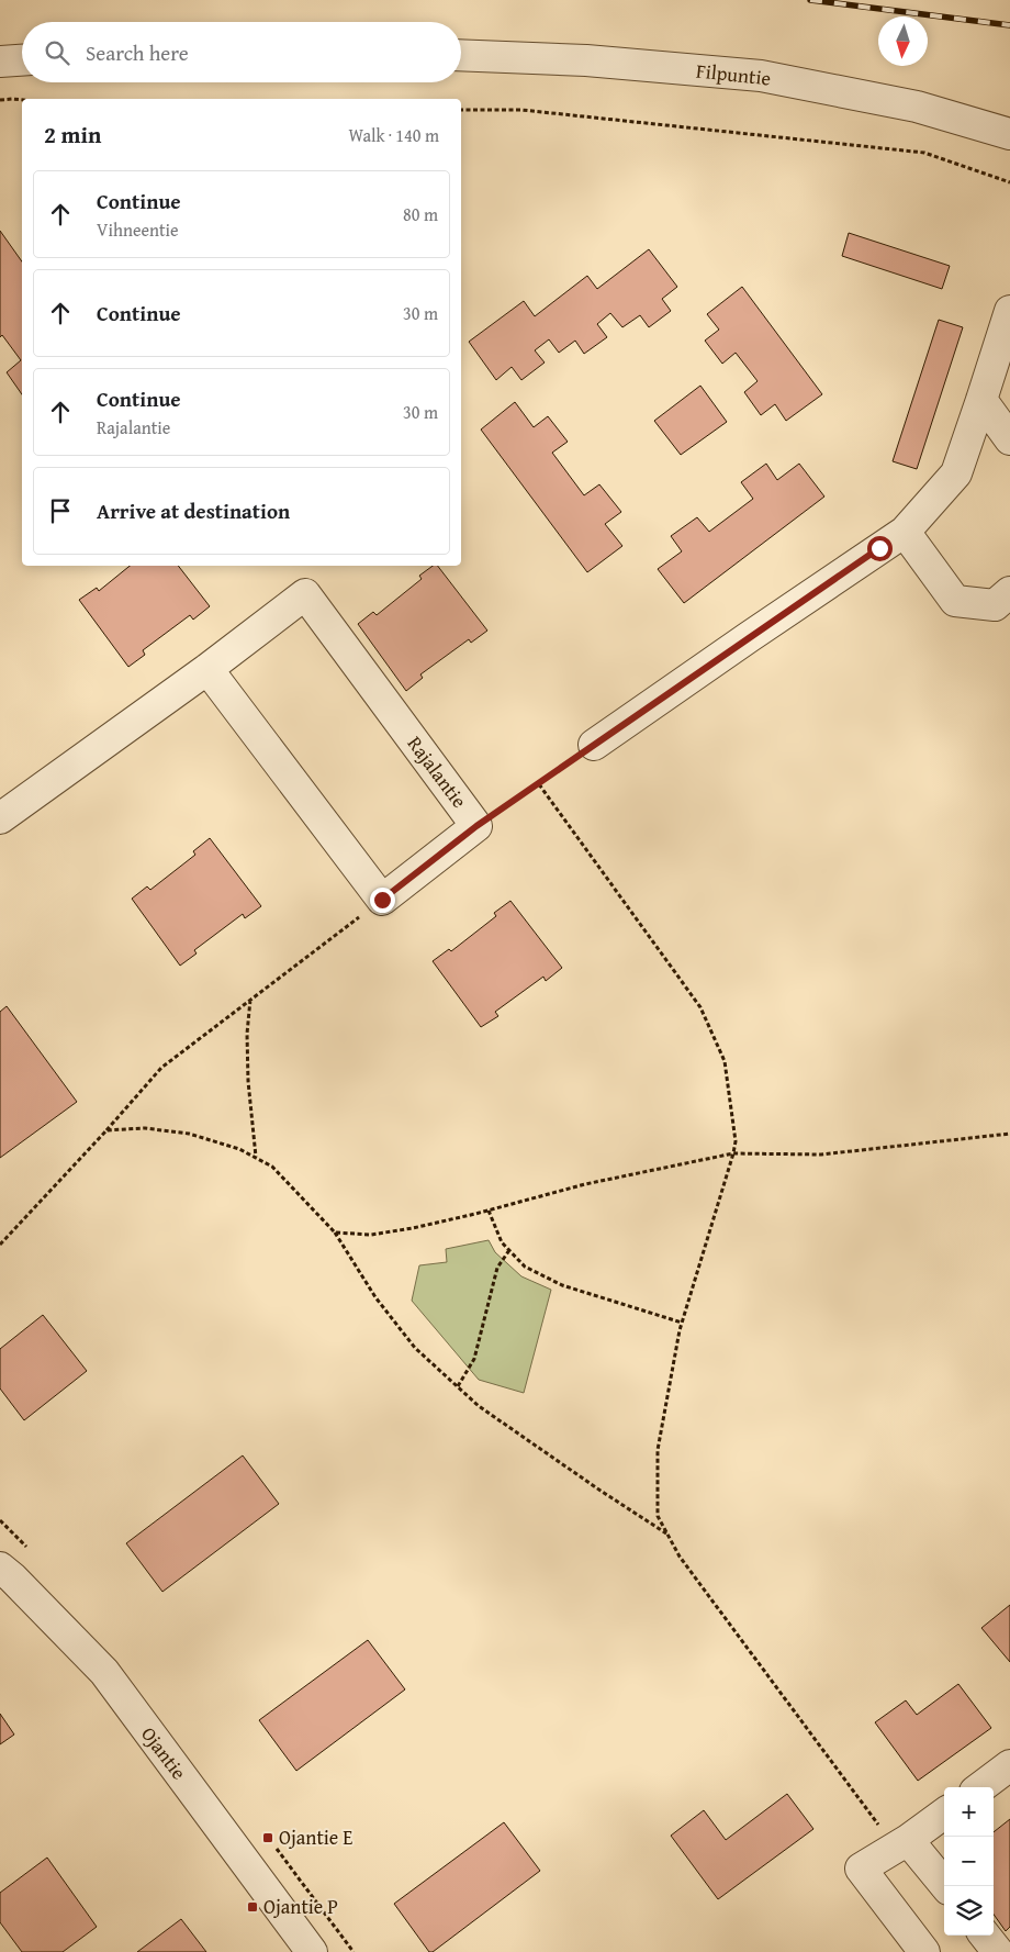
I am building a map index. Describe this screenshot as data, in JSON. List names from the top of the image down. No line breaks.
{"streets":{"street":["Filpuntie","Rajalantie","Ojantie"]},"places":{"transit":["Ojantie E","Ojantie P"]},"north":"bottom","page":{"search":"Search here","heading":["2 min","Walk · 140 m"],"list":[["Continue","Vihneentie","80 m"],["Continue","30 m"],["Continue","Rajalantie","30 m"],"Arrive at destination"],"map_buttons":["+","−"]}}
